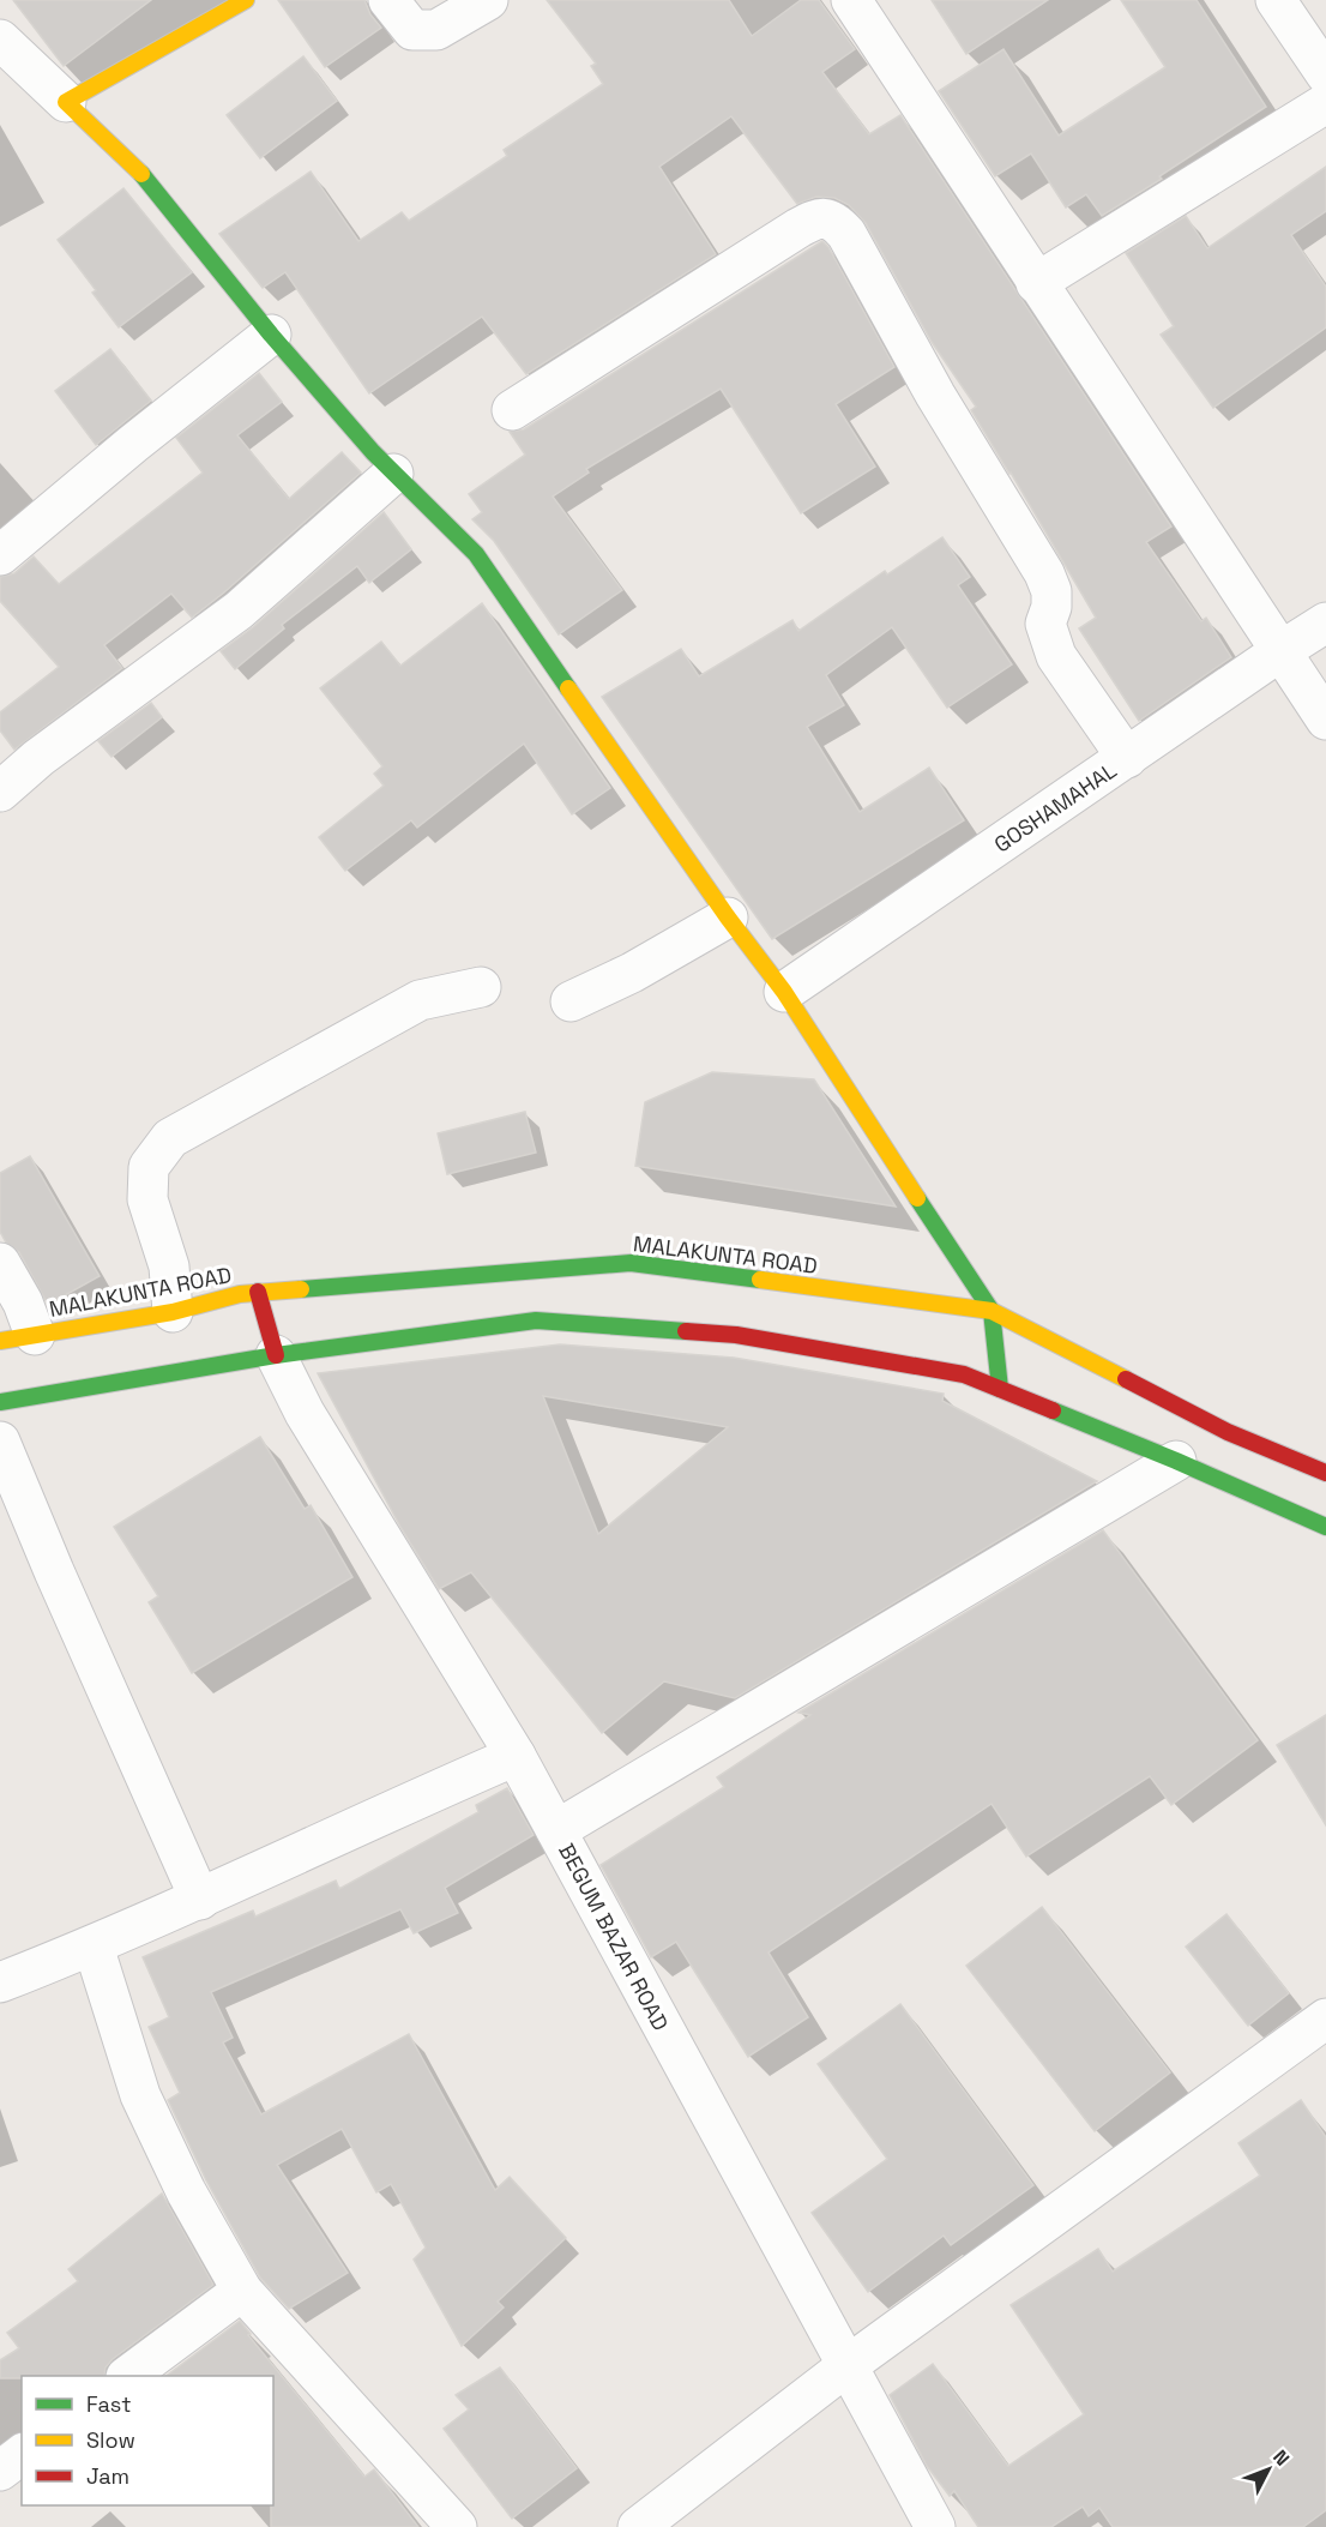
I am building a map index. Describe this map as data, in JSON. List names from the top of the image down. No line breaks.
{"streets":{"main road":["MALAKUNTA ROAD"],"street":["GOSHAMAHAL","BEGUM BAZAR ROAD"]},"legend":["Fast","Slow","Jam"],"north":"top right"}
